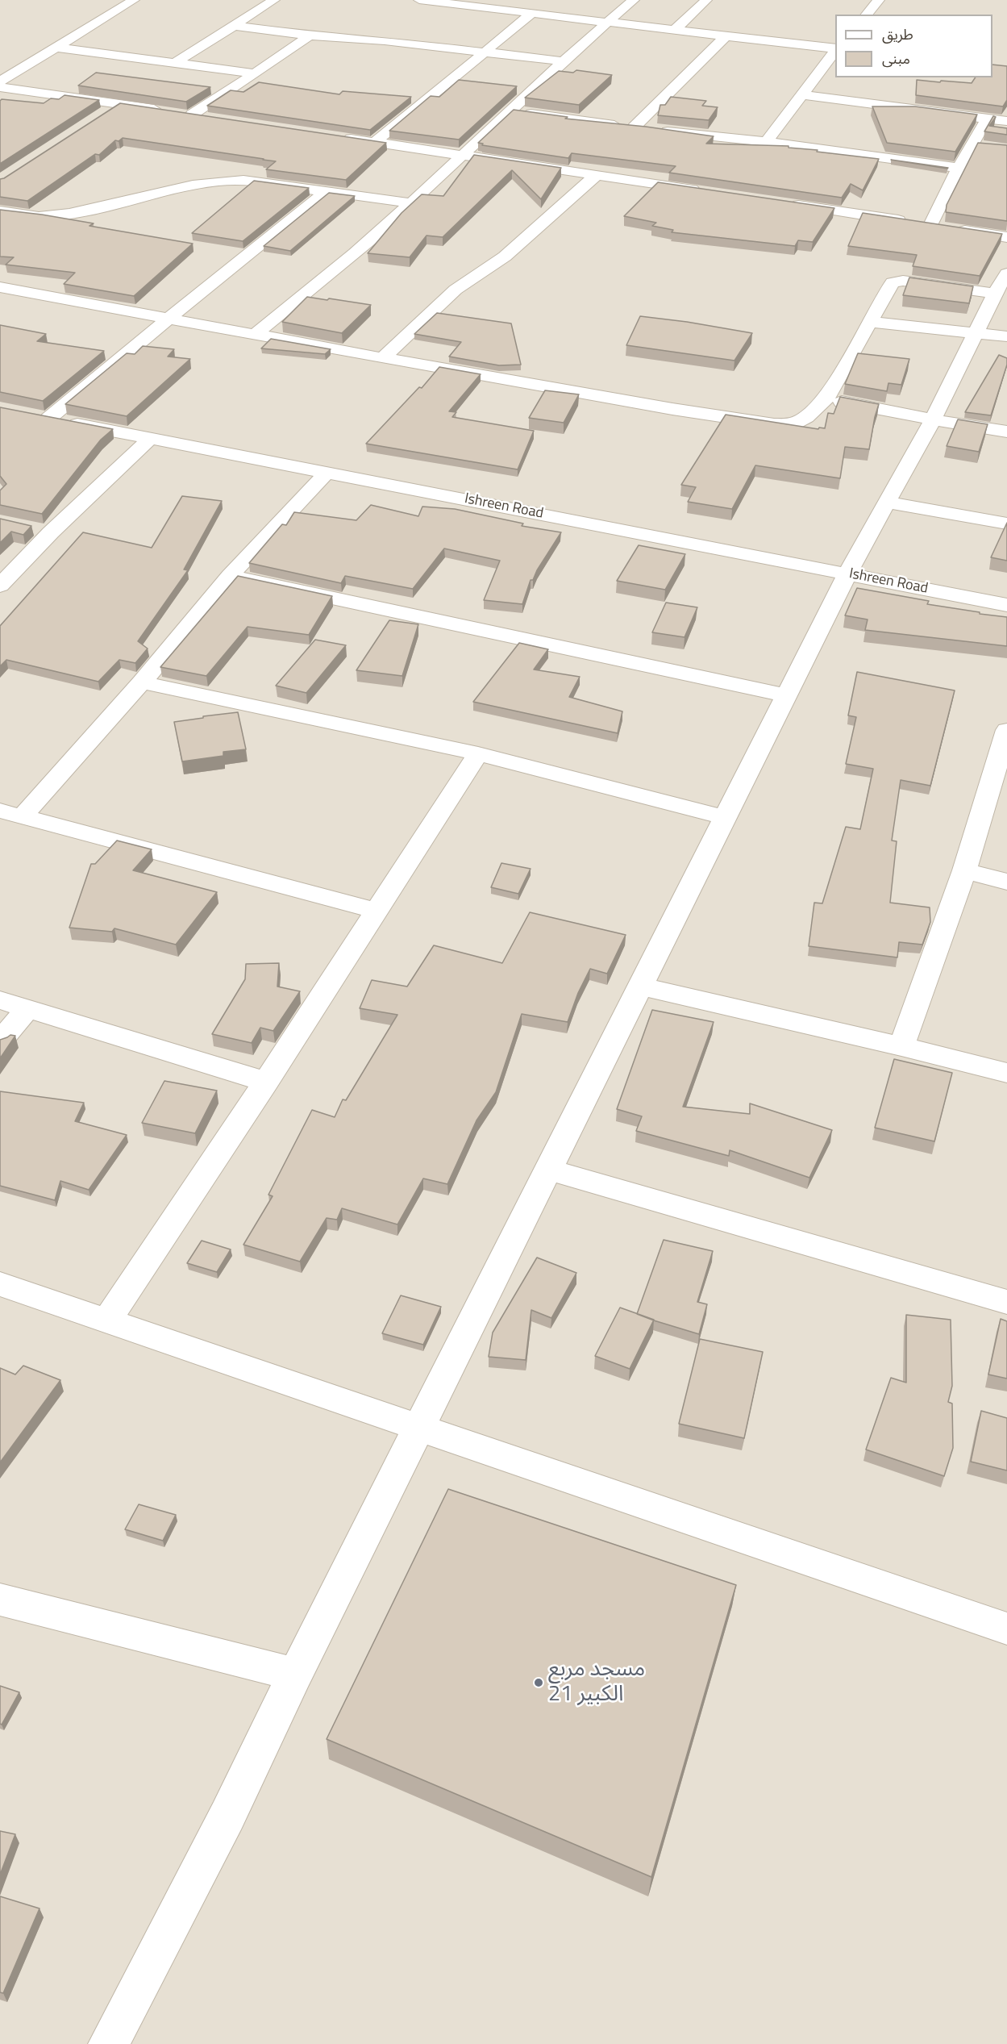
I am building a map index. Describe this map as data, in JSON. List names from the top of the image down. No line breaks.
{"streets":{"street":["Ishreen Road"]},"places":["مسجد مربع 21 الكبير"],"legend":["طريق","مبنى"]}
